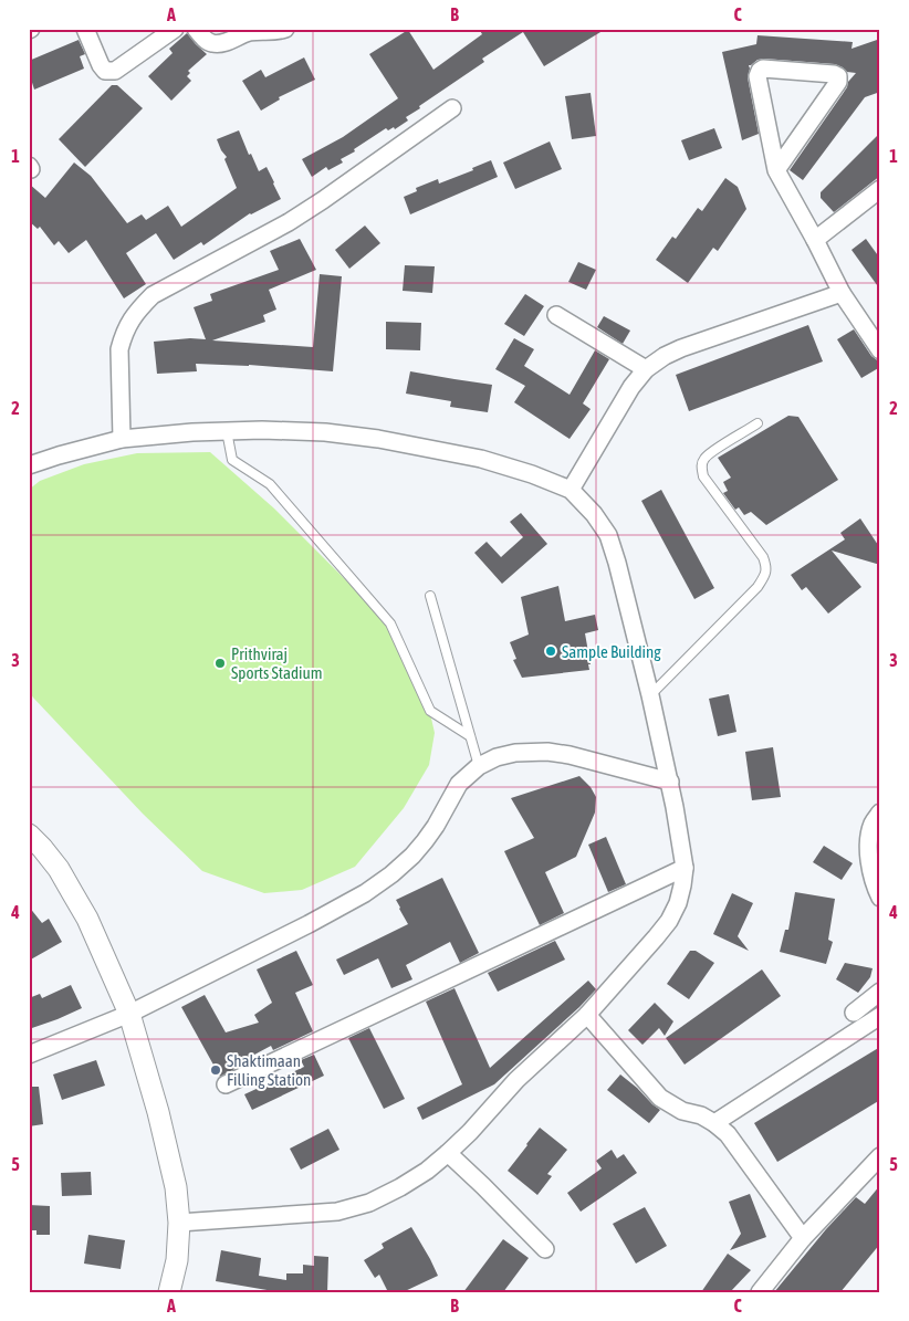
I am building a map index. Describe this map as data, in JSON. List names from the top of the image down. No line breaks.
{"places":["Sample Building","Prithviraj Sports Stadium","Shaktimaan Filling Station"],"grid":{"columns":["A","B","C"],"rows":["1","2","3","4","5"]}}
